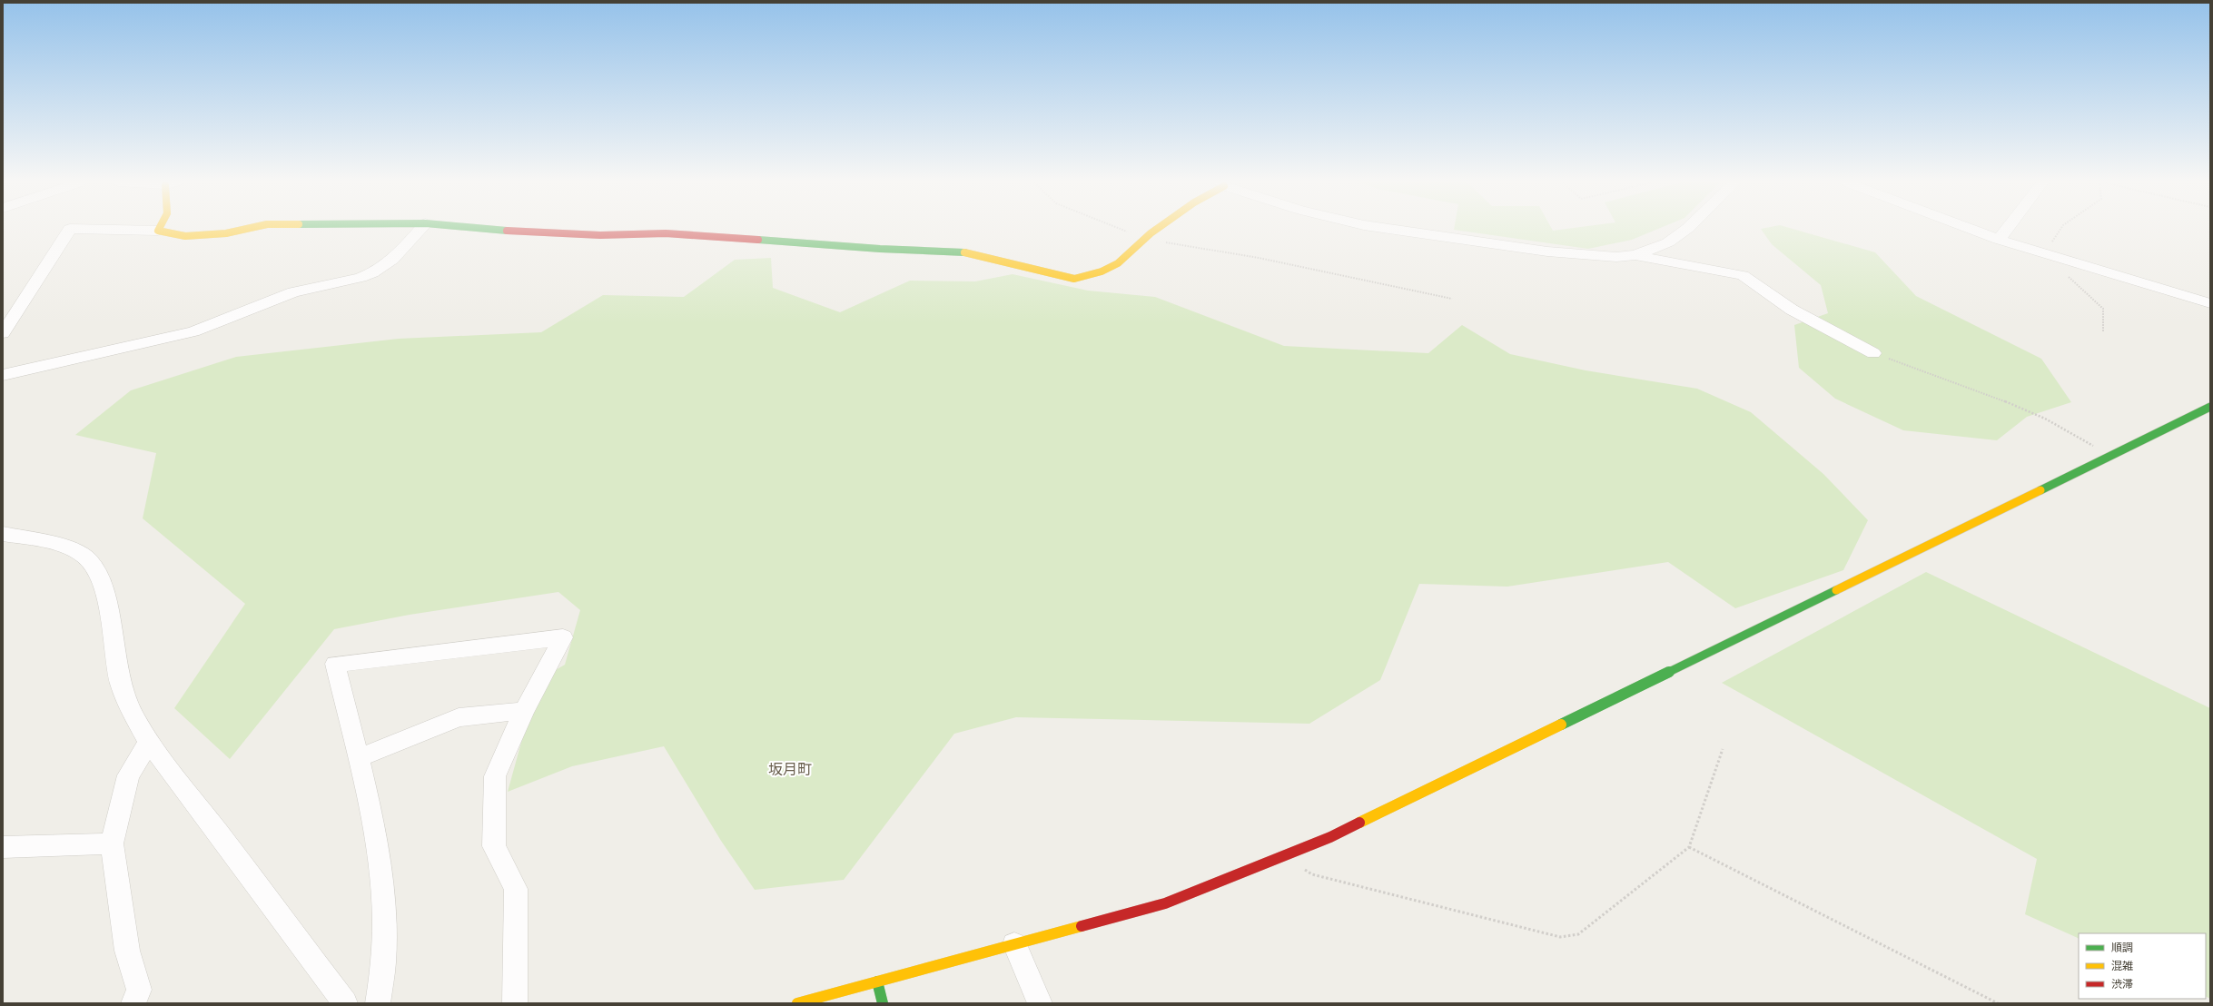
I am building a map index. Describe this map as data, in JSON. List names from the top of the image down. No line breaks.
{"districts":["坂月町"],"legend":["順調","混雑","渋滞"]}
